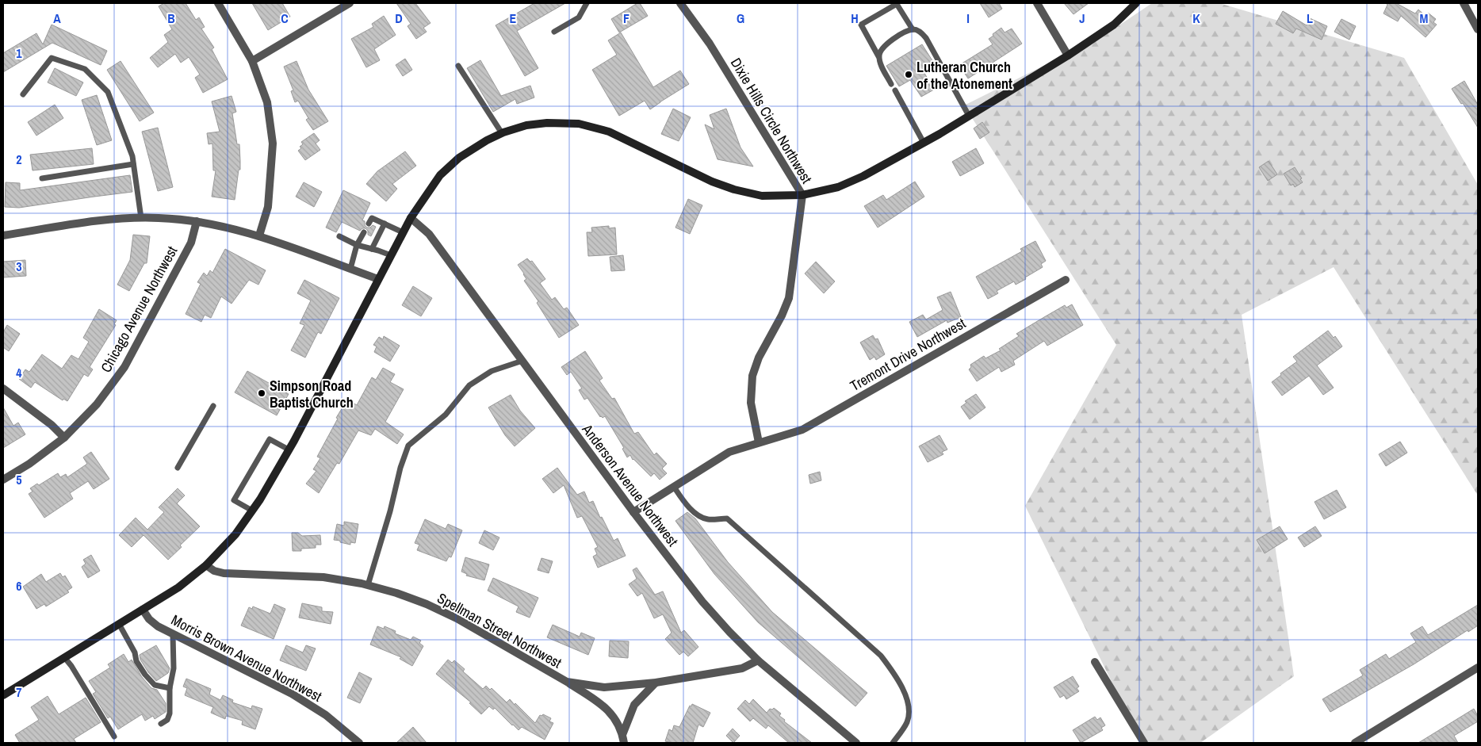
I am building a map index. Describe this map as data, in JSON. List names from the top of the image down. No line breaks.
{"streets":{"street":["Dixie Hills Circle Northwest","Chicago Avenue Northwest","Tremont Drive Northwest","Anderson Avenue Northwest","Spellman Street Northwest","Morris Brown Avenue Northwest"]},"crossings":[["Dixie Hills Circle Northwest","Tremont Drive Northwest"],["Anderson Avenue Northwest","Spellman Street Northwest"]],"places":["Lutheran Church of the Atonement","Simpson Road Baptist Church"],"grid":{"columns":["A","B","C","D","E","F","G","H","I","J","K","L","M"],"rows":["1","2","3","4","5","6","7"]}}
